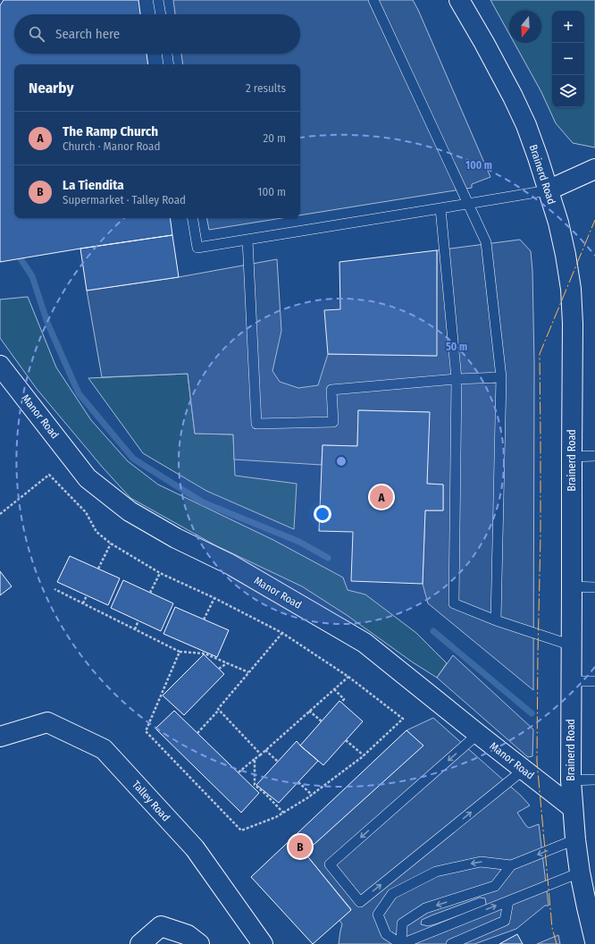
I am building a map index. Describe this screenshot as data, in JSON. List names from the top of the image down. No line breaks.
{"streets":{"street":["Brainerd Road","Manor Road","Talley Road"]},"crossings":[["Brainerd Road","Manor Road"]],"north":"bottom","page":{"map_buttons":["+","−"],"search":"Search here","heading":["Nearby","2 results"],"list":[{"mark":"A","name":"The Ramp Church","note":"Church · Manor Road","value":"20 m"},{"mark":"B","name":"La Tiendita","note":"Supermarket · Talley Road","value":"100 m"}],"pins":["A","B"]},"rings":["100 m","50 m"]}
